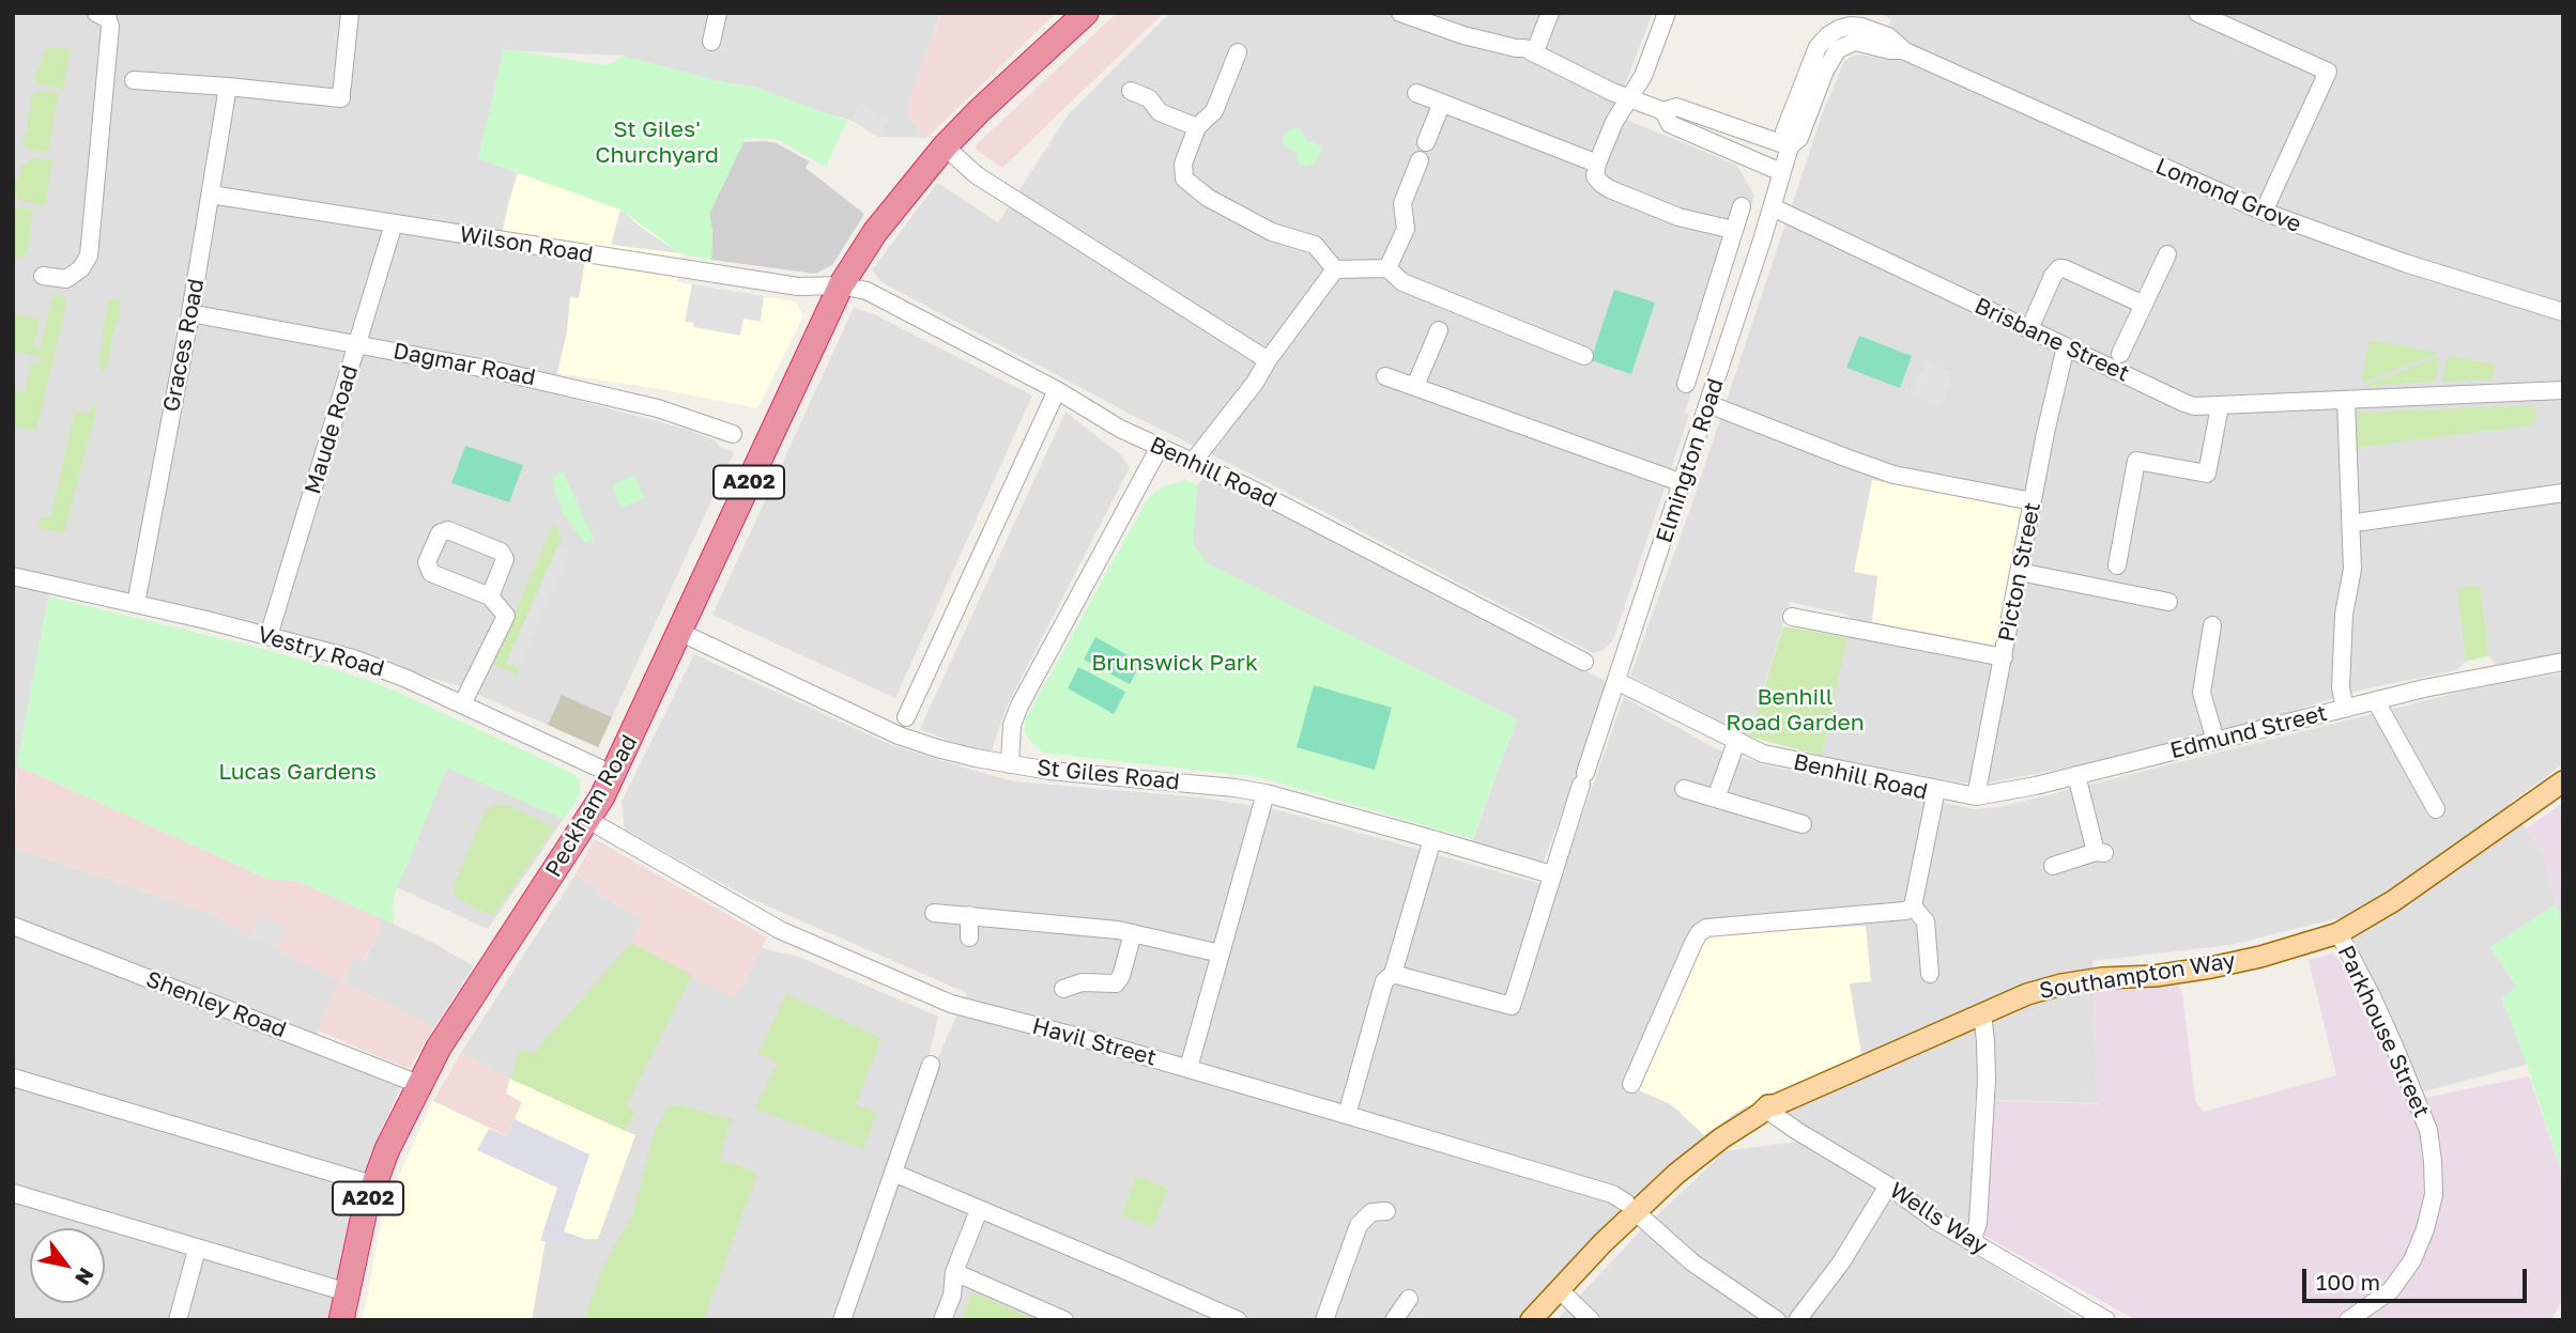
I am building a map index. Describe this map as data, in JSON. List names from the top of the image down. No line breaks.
{"streets":{"highway":["A202","Peckham Road"],"main road":["Southampton Way"],"street":["Lomond Grove","Wilson Road","Brisbane Street","Graces Road","Dagmar Road","Maude Road","Elmington Road","Benhill Road","Picton Street","Vestry Road","Edmund Street","St Giles Road","Shenley Road","Parkhouse Street","Havil Street","Wells Way"]},"crossings":[["Lomond Grove","Elmington Road"],["Wilson Road","Graces Road"],["Wilson Road","Maude Road"],["Wilson Road","Benhill Road"],["Wilson Road","A202"],["Wilson Road","Peckham Road"],["Brisbane Street","Elmington Road"],["Brisbane Street","Picton Street"],["Graces Road","Dagmar Road"],["Graces Road","Vestry Road"],["Dagmar Road","Maude Road"],["Maude Road","Vestry Road"],["Elmington Road","Benhill Road"],["Elmington Road","St Giles Road"],["Benhill Road","A202"],["Benhill Road","Edmund Street"],["Benhill Road","Peckham Road"],["A202","Peckham Road"],["Picton Street","Edmund Street"],["Vestry Road","Peckham Road"],["St Giles Road","Peckham Road"],["Peckham Road","Shenley Road"],["Peckham Road","Havil Street"],["Southampton Way","Parkhouse Street"],["Southampton Way","Havil Street"],["Southampton Way","Wells Way"]],"parks":["St Giles' Churchyard","Brunswick Park","Benhill Road Garden","Lucas Gardens"],"scale_bar":"100 m","north":"bottom right"}
